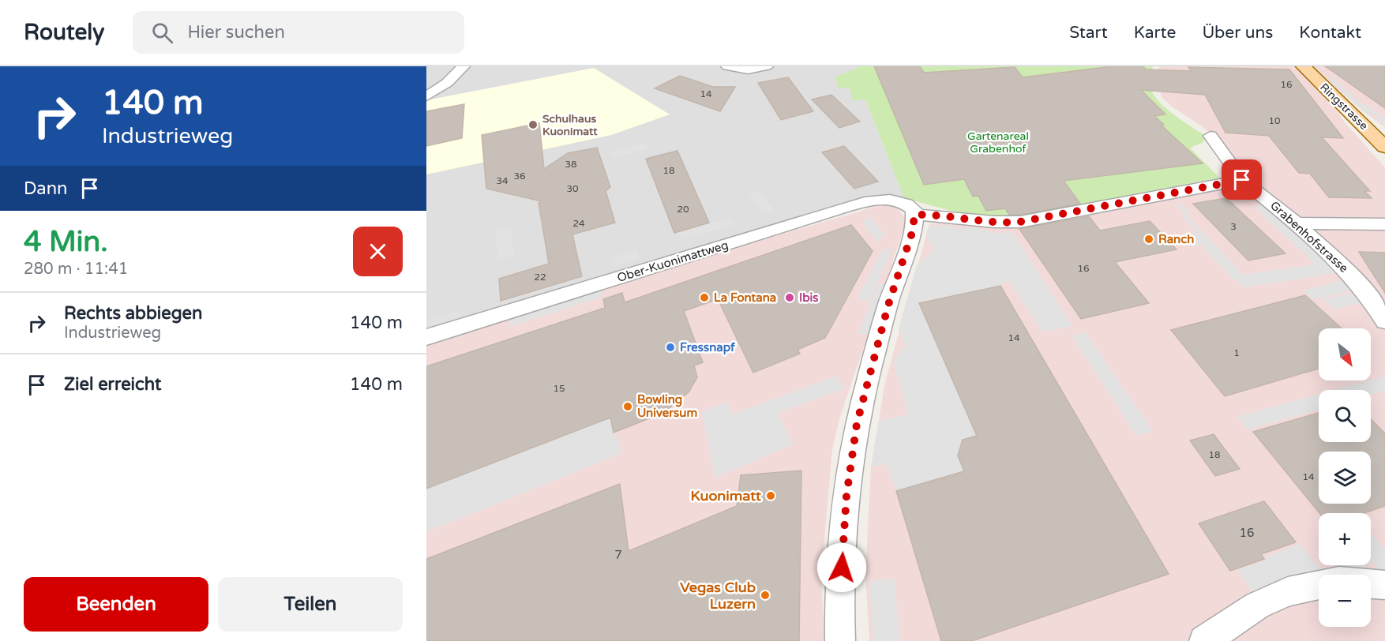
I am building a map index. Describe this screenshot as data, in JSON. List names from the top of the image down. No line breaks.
{"streets":{"main road":["Ringstrasse"],"street":["Grabenhofstrasse","Ober-Kuonimattweg"]},"parks":["Gartenareal Grabenhof"],"places":["Schulhaus Kuonimatt","Ranch","La Fontana","Ibis","Fressnapf","Bowling Universum","Kuonimatt","Vegas Club Luzern"],"house_numbers":["16","14","10","38","18","36","34","30","20","24","3","16","22","14","1","15","18","14","16","7"],"north":"bottom right","page":{"header":"Routely","search":"Hier suchen","nav":["Start","Karte","Über uns","Kontakt"],"turn":["140 m","Industrieweg"],"then":"Dann","heading":["4 Min.","280 m · 11:41"],"list":[{"name":"Rechts abbiegen","note":"Industrieweg","value":"140 m"},{"name":"Ziel erreicht","value":"140 m"}],"map_buttons":["+","−"],"buttons":["Beenden","Teilen"]}}
